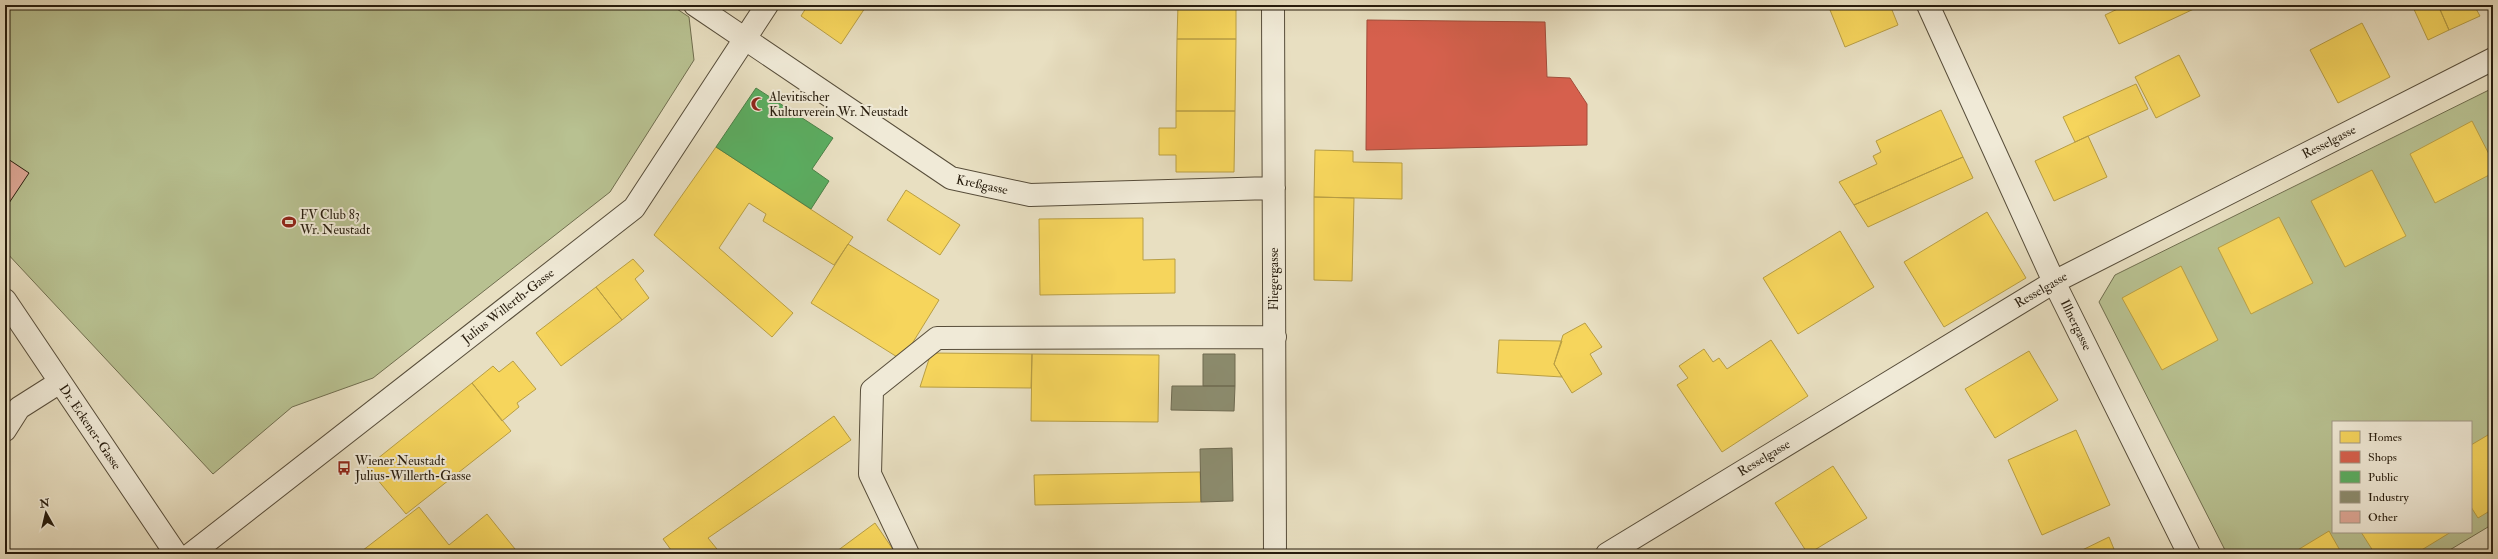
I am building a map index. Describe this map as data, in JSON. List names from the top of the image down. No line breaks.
{"streets":{"street":["Resselgasse","Kreßgasse","Fliegergasse","Julius Willerth-Gasse","Illnergasse","Dr. Eckener-Gasse"]},"crossings":[["Resselgasse","Illnergasse"],["Kreßgasse","Fliegergasse"],["Kreßgasse","Julius Willerth-Gasse"]],"places":{"mosque":["Alevitischer Kulturverein Wr. Neustadt"],"sports":["FV Club 83 Wr. Neustadt"],"bus stop":["Wiener Neustadt Julius-Willerth-Gasse"]},"legend":["Homes","Shops","Public","Industry","Other"],"north":"top"}
